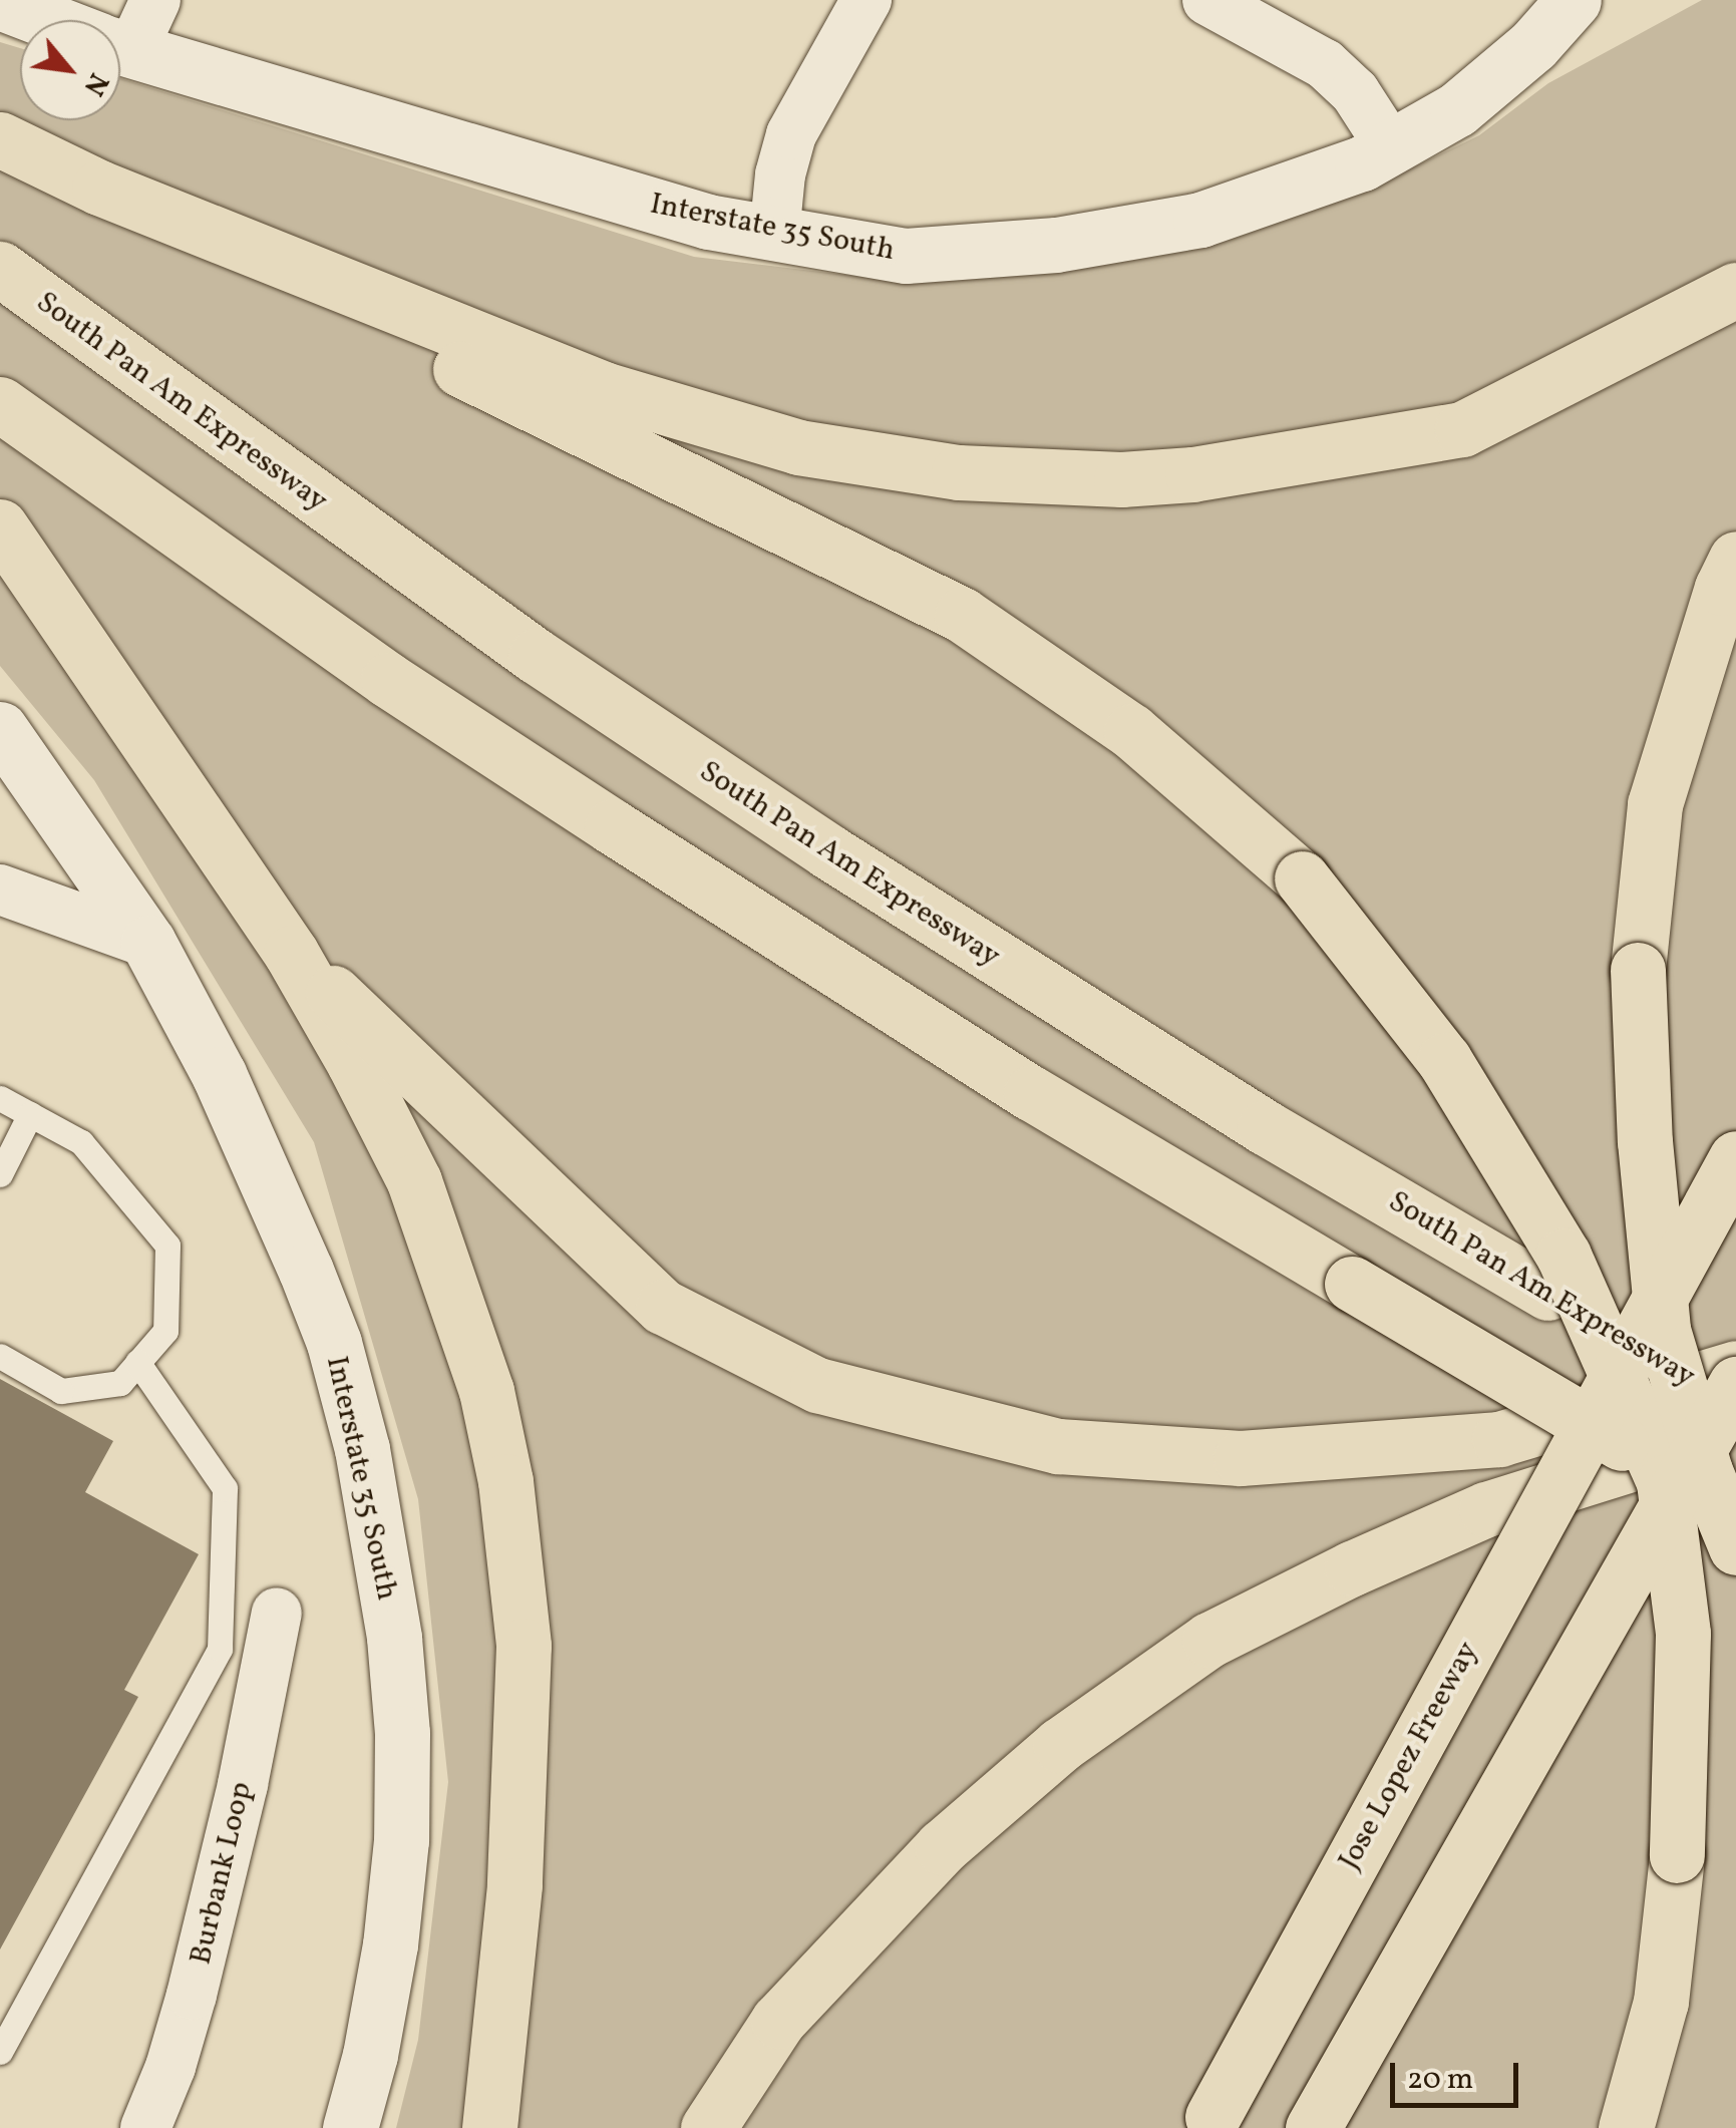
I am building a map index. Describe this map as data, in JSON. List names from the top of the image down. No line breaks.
{"streets":{"highway":["South Pan Am Expressway","Jose Lopez Freeway"],"main road":["Interstate 35 South"],"street":["Burbank Loop"]},"scale_bar":"20 m","north":"bottom right"}
